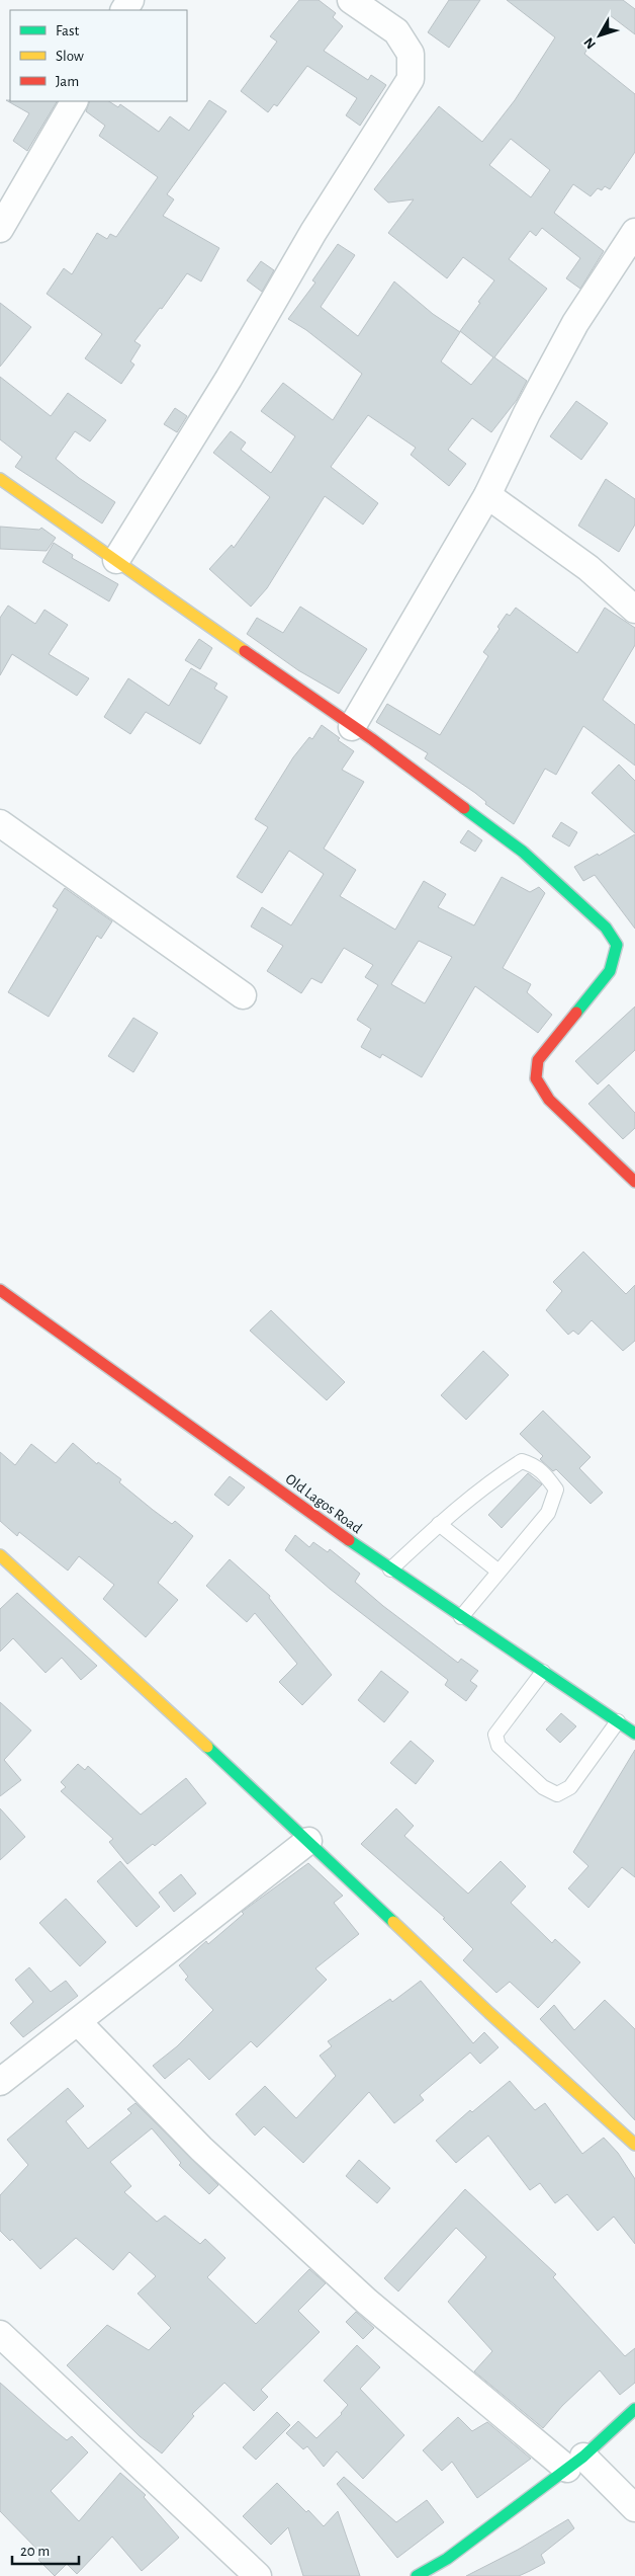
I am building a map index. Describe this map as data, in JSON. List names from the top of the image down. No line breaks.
{"streets":{"street":["Old Lagos Road"]},"legend":["Fast","Slow","Jam"],"scale_bar":"20 m","north":"bottom left"}
